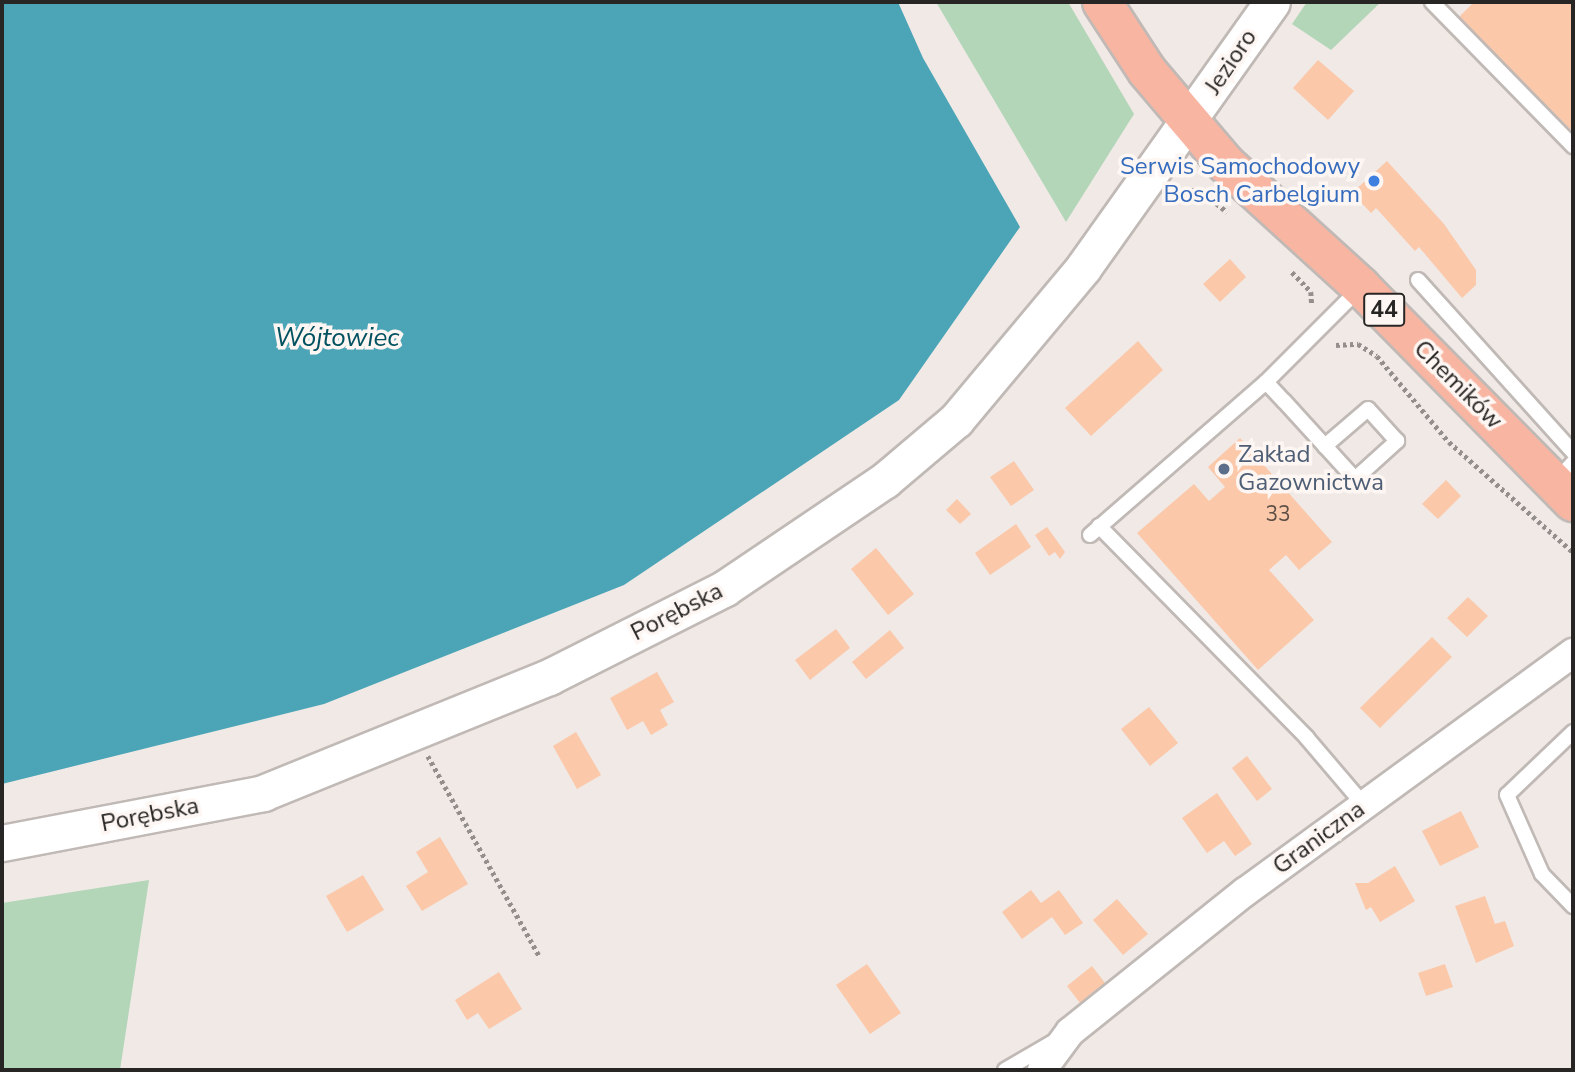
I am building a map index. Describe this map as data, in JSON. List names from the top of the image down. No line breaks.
{"streets":{"main road":["44","Chemików"],"street":["Jezioro","Porębska","Graniczna"]},"crossings":[["Jezioro","44"],["Jezioro","Chemików"],["Jezioro","Porębska"],["44","Chemików"],["44","Porębska"],["Chemików","Porębska"]],"water":["Wójtowiec"],"places":["Serwis Samochodowy Bosch Carbelgium","Zakład Gazownictwa"],"house_numbers":["33"]}
